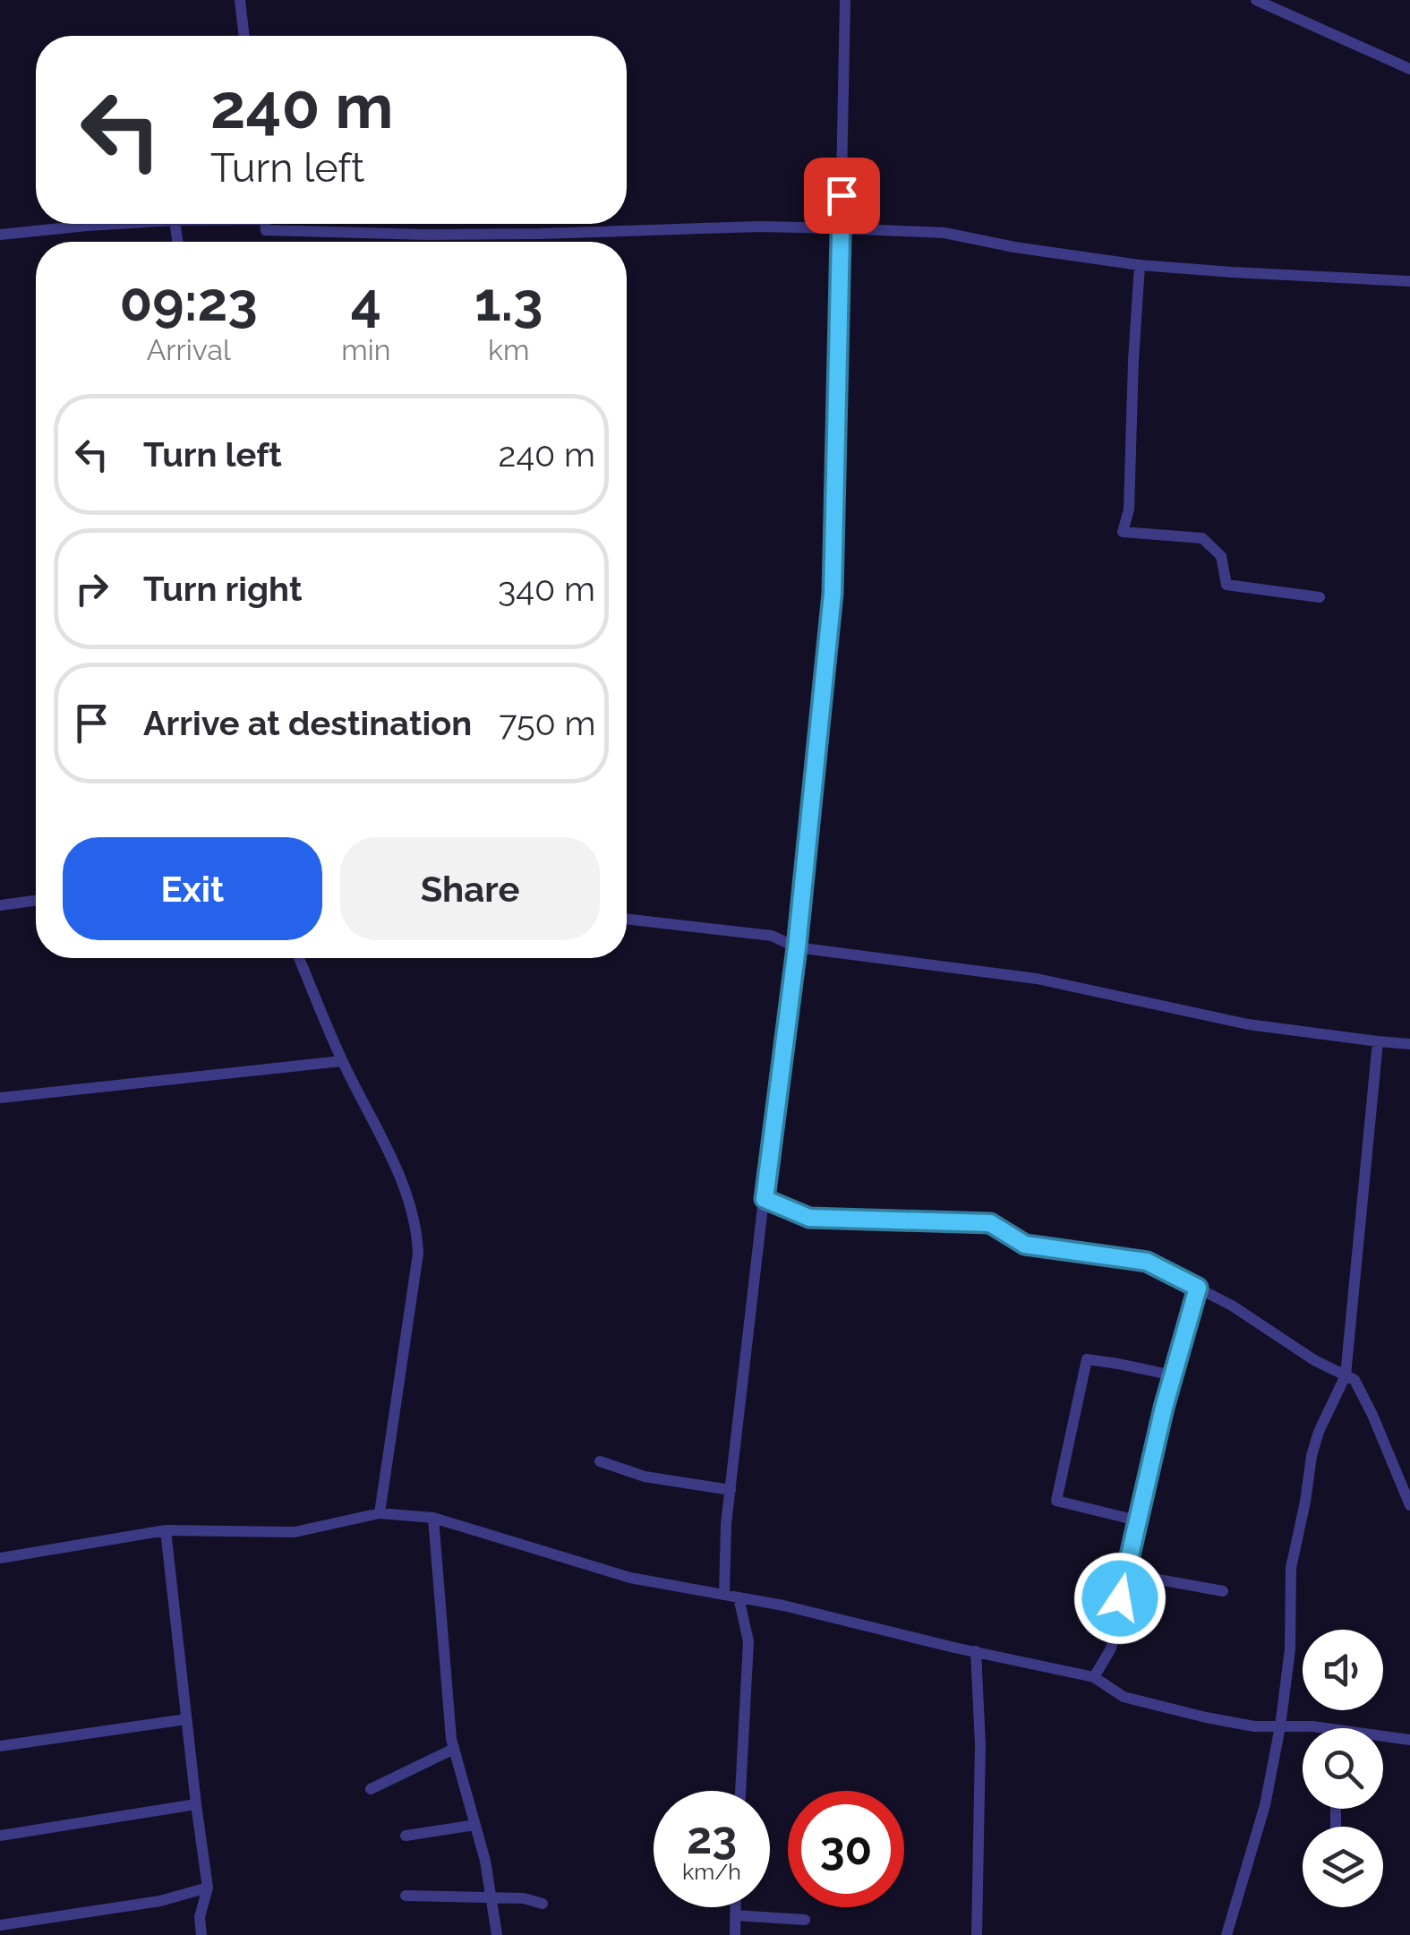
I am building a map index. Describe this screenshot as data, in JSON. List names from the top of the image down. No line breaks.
{"page":{"turn":["240 m","Turn left"],"eta":["09:23","Arrival","4","min","1.3","km"],"list":[{"name":"Turn left","value":"240 m"},{"name":"Turn right","value":"340 m"},{"name":"Arrive at destination","value":"750 m"}],"buttons":["Exit","Share"],"speed":"23 km/h","limit":"30"}}
